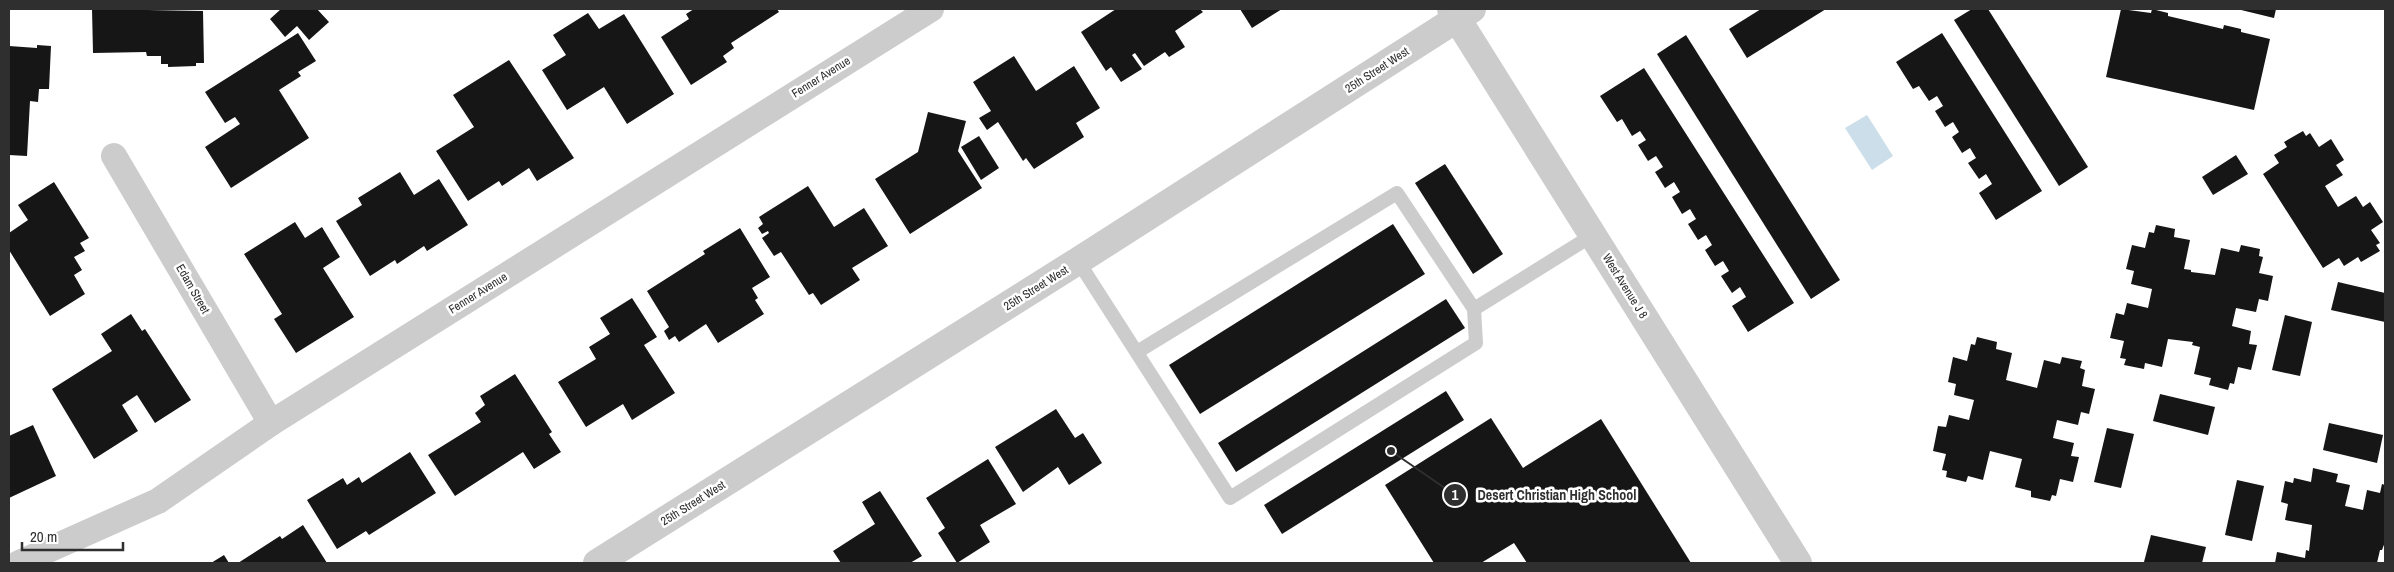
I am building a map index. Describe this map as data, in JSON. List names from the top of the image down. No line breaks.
{"streets":{"street":["25th Street West","Fenner Avenue","West Avenue J 8","Edam Street"]},"crossings":[["25th Street West","West Avenue J 8"],["Fenner Avenue","Edam Street"]],"places":["Desert Christian High School"],"scale_bar":"20 m"}
